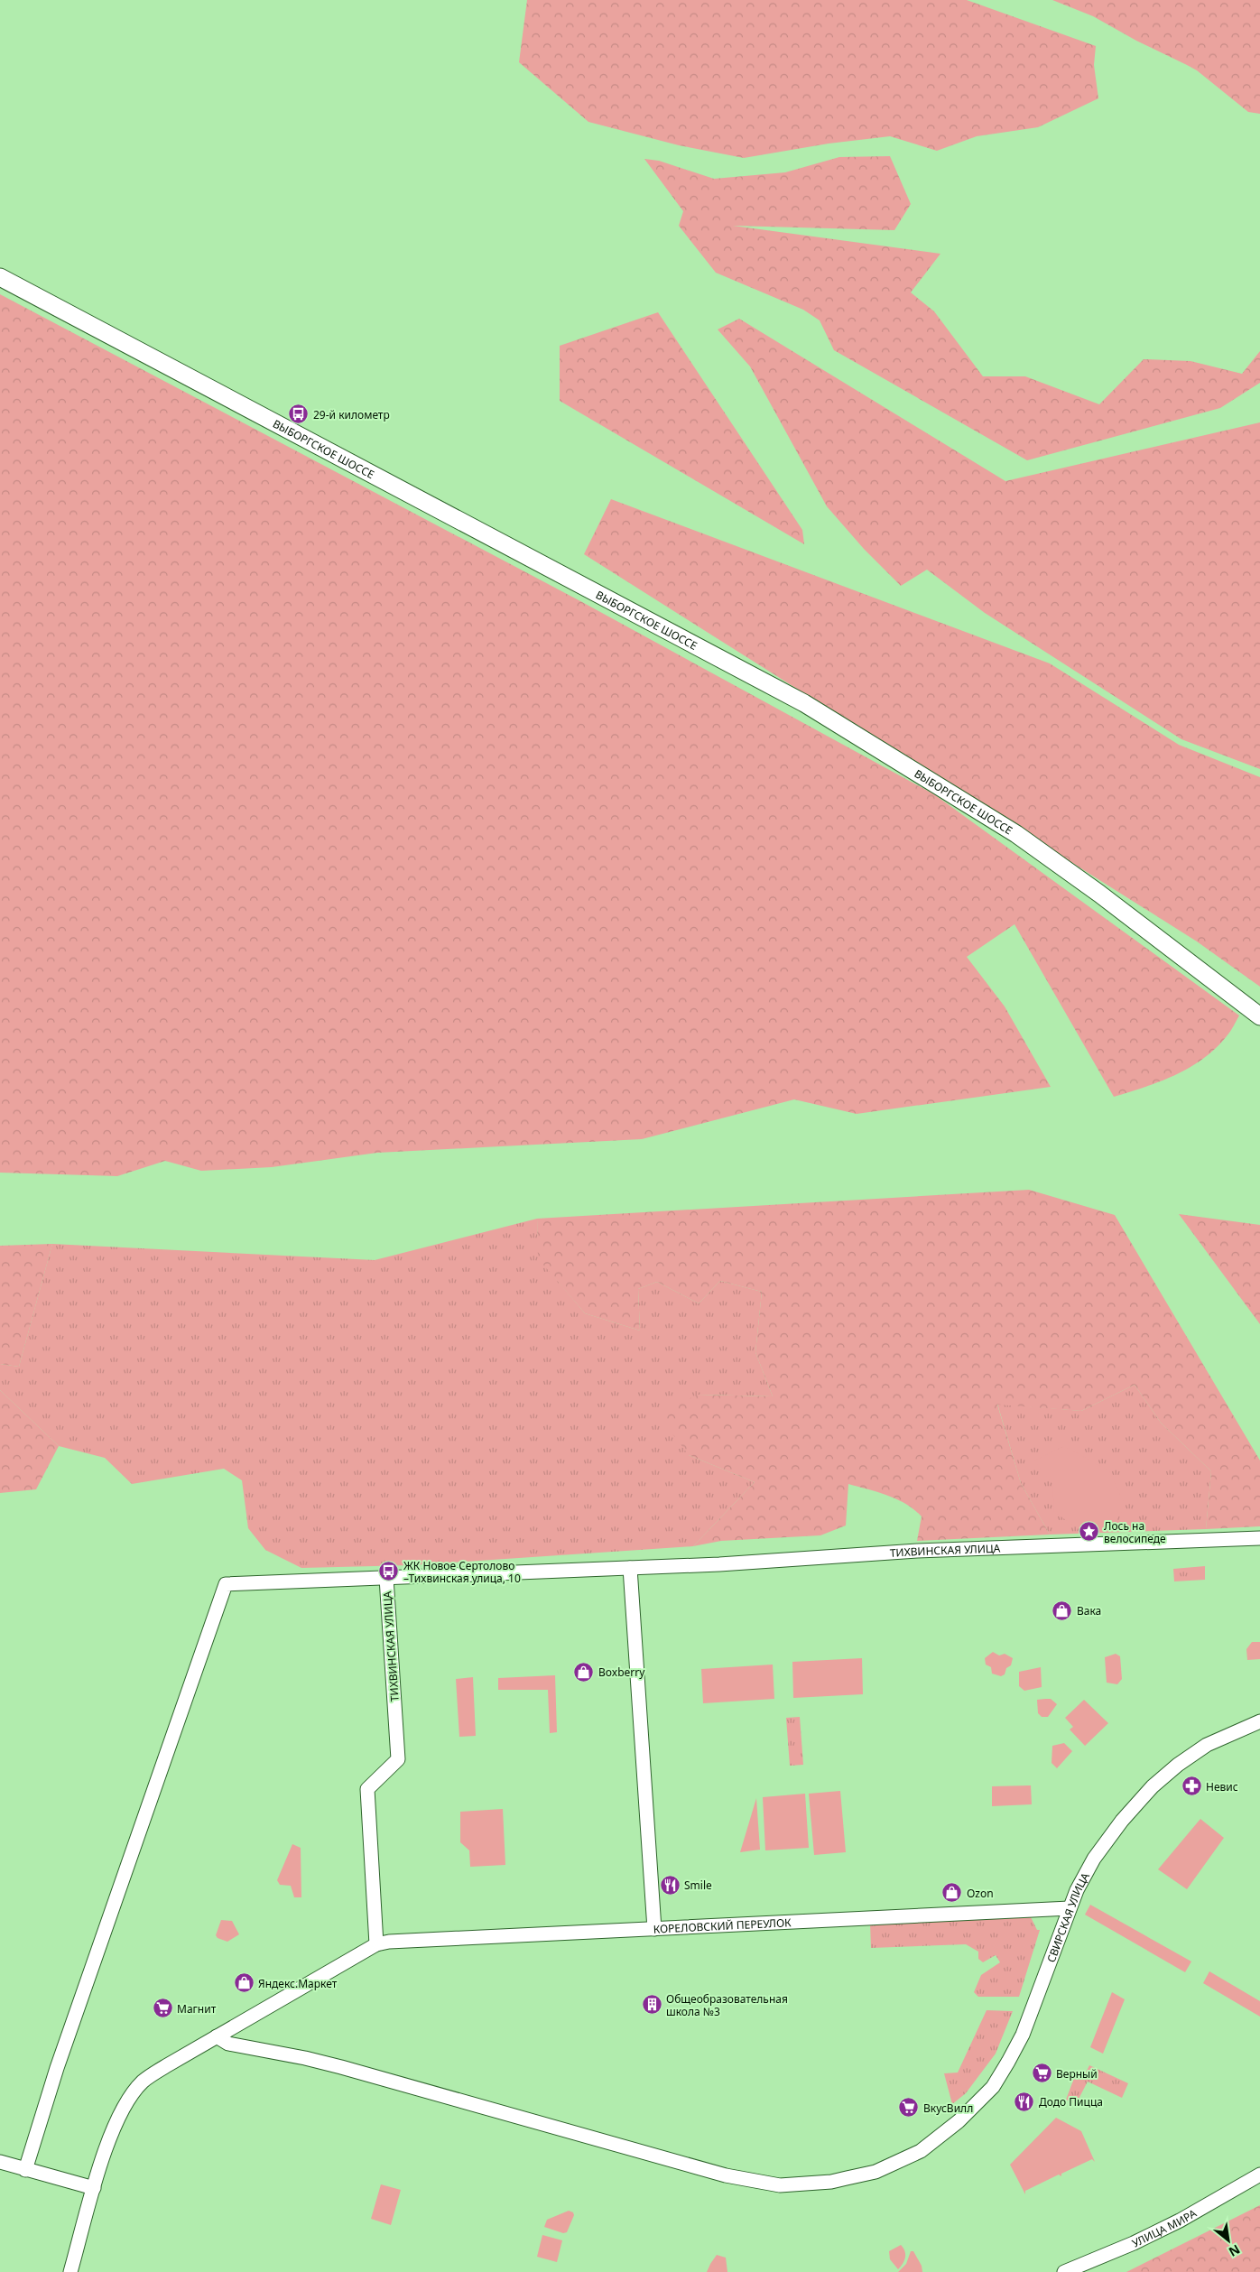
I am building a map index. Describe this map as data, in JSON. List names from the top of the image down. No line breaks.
{"streets":{"main road":["ВЫБОРГСКОЕ ШОССЕ"],"street":["ТИХВИНСКАЯ УЛИЦА","СВИРСКАЯ УЛИЦА","КОРЕЛОВСКИЙ ПЕРЕУЛОК","УЛИЦА МИРА"]},"crossings":[["ТИХВИНСКАЯ УЛИЦА","КОРЕЛОВСКИЙ ПЕРЕУЛОК"],["СВИРСКАЯ УЛИЦА","КОРЕЛОВСКИЙ ПЕРЕУЛОК"]],"places":{"bus stop":["29-й километр","ЖК Новое Сертолово –Тихвинская улица, 10"],"place":["Лось на велосипеде"],"shop":["Вака","Boxberry","Ozon","Яндекс.Маркет"],"pharmacy":["Невис"],"restaurant":["Smile","Додо Пицца"],"building":["Общеобразовательная школа №3"],"supermarket":["Магнит","Верный","ВкусВилл"]},"north":"bottom right"}
